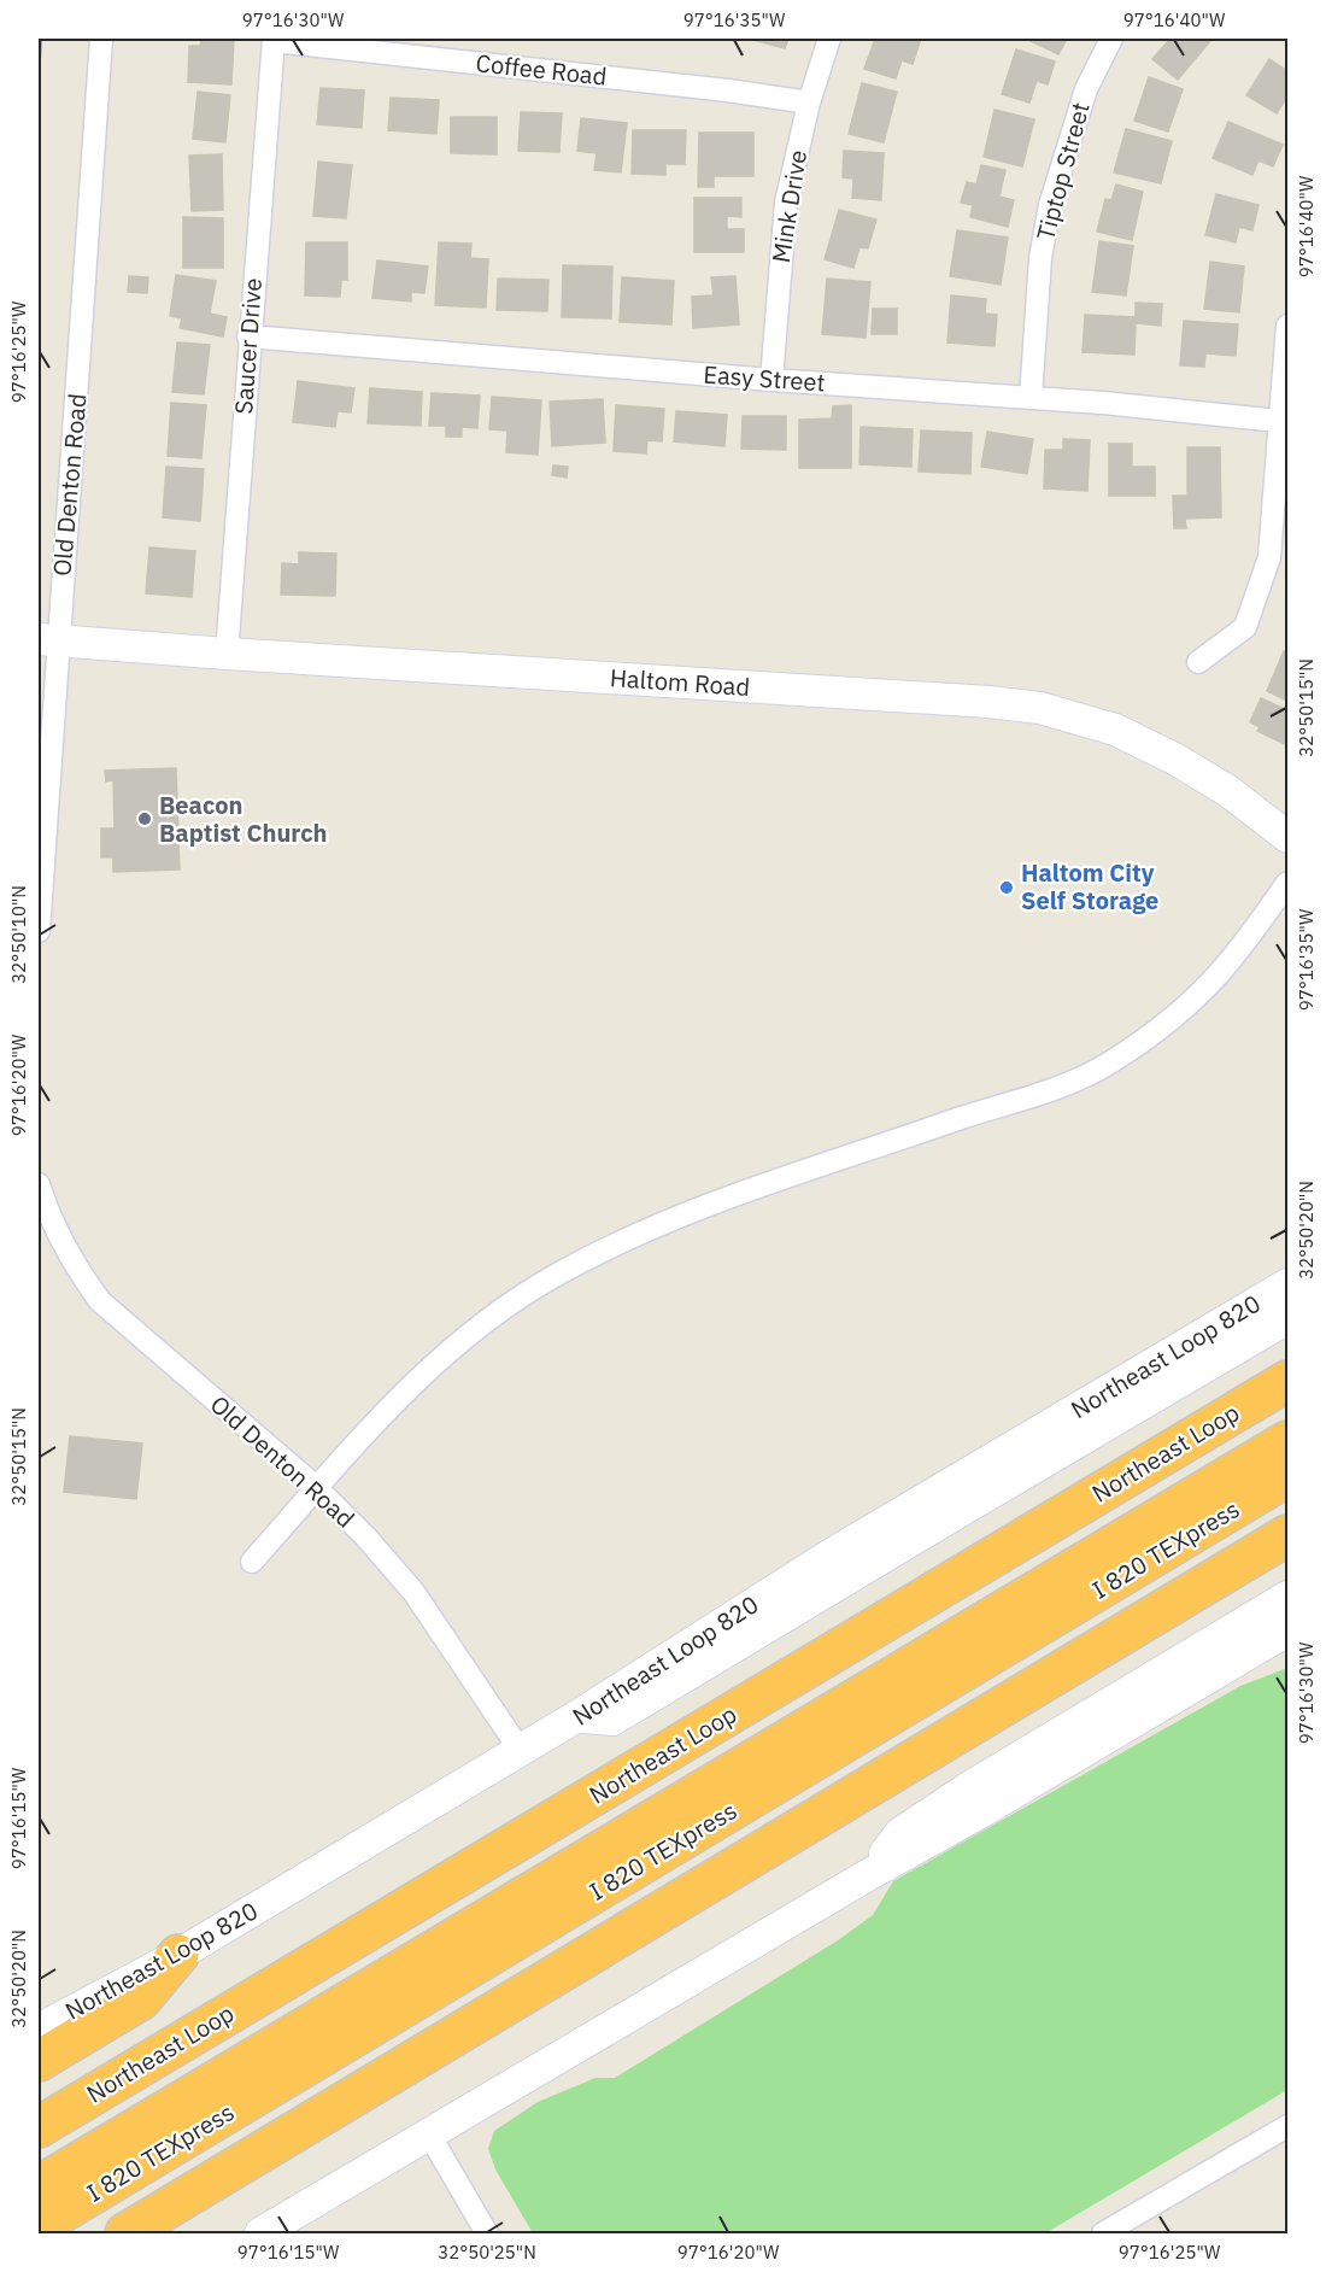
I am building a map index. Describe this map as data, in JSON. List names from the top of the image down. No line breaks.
{"streets":{"highway":["Northeast Loop","I 820 TEXpress"],"main road":["Haltom Road","Northeast Loop 820"],"street":["Coffee Road","Tiptop Street","Mink Drive","Saucer Drive","Easy Street","Old Denton Road"]},"crossings":[["Coffee Road","Mink Drive"],["Coffee Road","Saucer Drive"],["Tiptop Street","Easy Street"],["Mink Drive","Easy Street"],["Saucer Drive","Easy Street"],["Saucer Drive","Haltom Road"],["Old Denton Road","Haltom Road"],["Old Denton Road","Northeast Loop 820"]],"places":["Beacon Baptist Church","Haltom City Self Storage"],"coordinates":["97°16'30\"W","97°16'35\"W","97°16'40\"W","97°16'25\"W","32°50'15\"N","32°50'10\"N","97°16'20\"W","32°50'20\"N","97°16'15\"W","32°50'25\"N"]}
